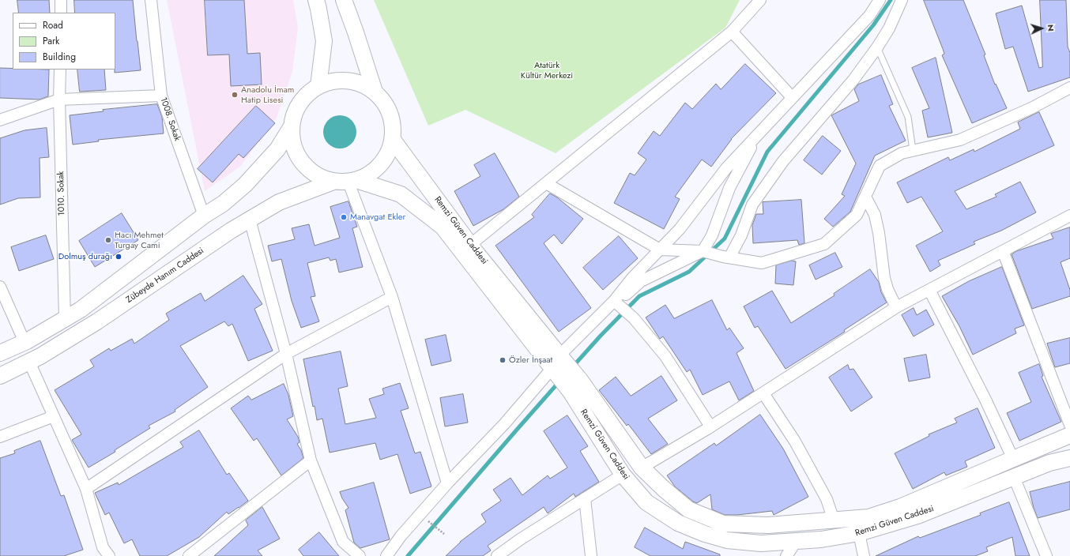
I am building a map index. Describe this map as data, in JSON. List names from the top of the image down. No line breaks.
{"streets":{"main road":["Remzi Güven Caddesi","Zübeyde Hanım Caddesi"],"street":["1008. Sokak","1010. Sokak"]},"crossings":[["Remzi Güven Caddesi","Zübeyde Hanım Caddesi"]],"parks":["Atatürk Kültür Merkezi"],"places":["Anadolu İmam Hatip Lisesi","Manavgat Ekler","Hacı Mehmet Turgay Cami","Dolmuş durağı","Özler İnşaat"],"legend":["Road","Park","Building"],"north":"right"}
